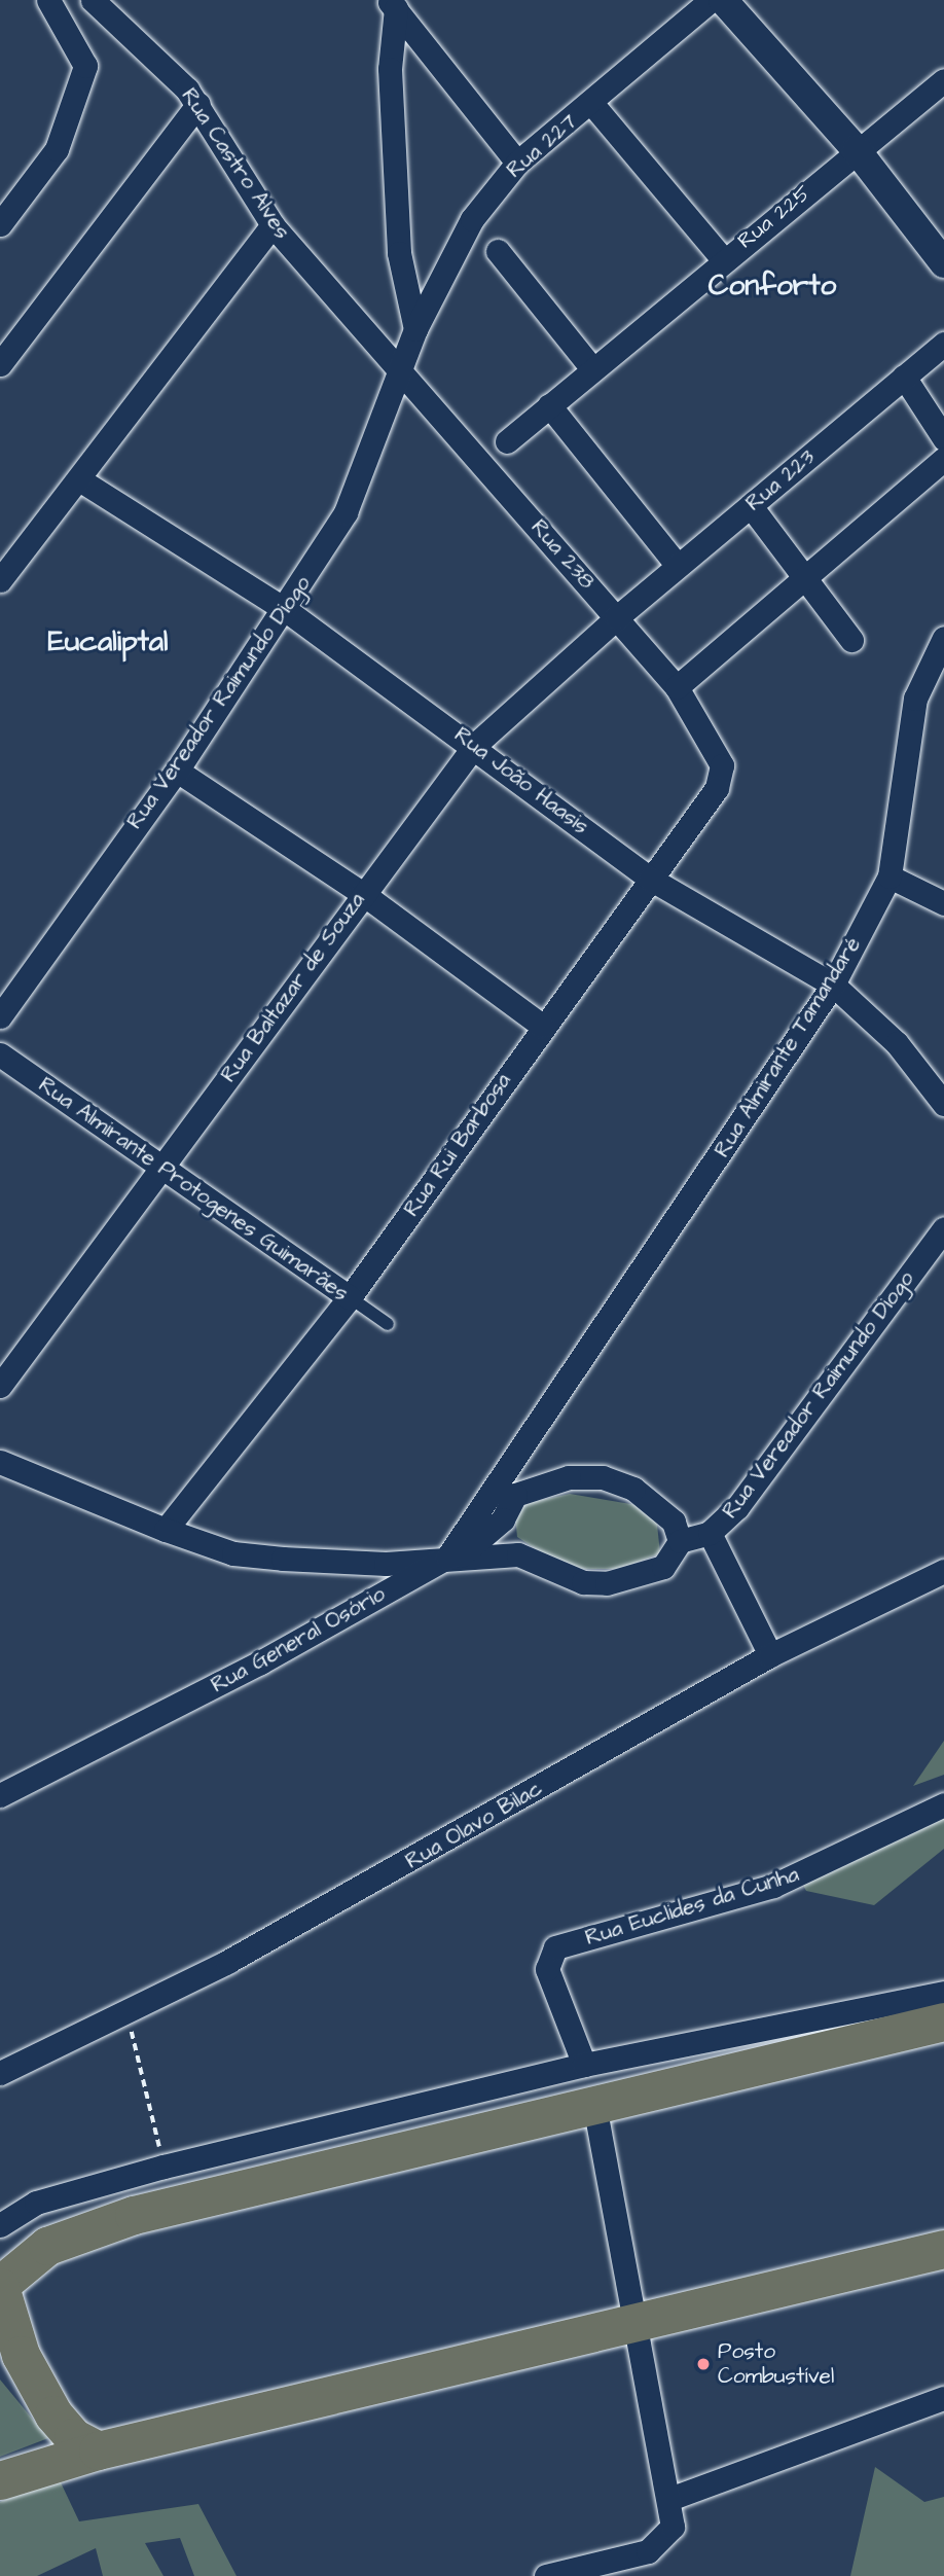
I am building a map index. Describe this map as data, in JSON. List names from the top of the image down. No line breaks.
{"streets":{"street":["Rua 227","Rua Castro Alves","Rua 225","Rua 223","Rua 238","Rua Vereador Raimundo Diogo","Rua João Haasis","Rua Baltazar de Souza","Rua Almirante Tamandaré","Rua Rui Barbosa","Rua Almirante Protogenes Guimarães","Rua General Osório","Rua Olavo Bilac","Rua Euclides da Cunha"]},"crossings":[["Rua 227","Rua Castro Alves"],["Rua 227","Rua 238"],["Rua 227","Rua Vereador Raimundo Diogo"],["Rua Castro Alves","Rua 238"],["Rua Castro Alves","Rua Vereador Raimundo Diogo"],["Rua 223","Rua 238"],["Rua 223","Rua Baltazar de Souza"],["Rua 238","Rua Vereador Raimundo Diogo"],["Rua 238","Rua Baltazar de Souza"],["Rua 238","Rua Rui Barbosa"],["Rua Vereador Raimundo Diogo","Rua João Haasis"],["Rua João Haasis","Rua Baltazar de Souza"],["Rua João Haasis","Rua Almirante Tamandaré"],["Rua João Haasis","Rua Rui Barbosa"],["Rua Baltazar de Souza","Rua Almirante Protogenes Guimarães"],["Rua Almirante Tamandaré","Rua General Osório"],["Rua Rui Barbosa","Rua Almirante Protogenes Guimarães"]],"districts":["Conforto","Eucaliptal"],"places":["Posto Combustível"]}
